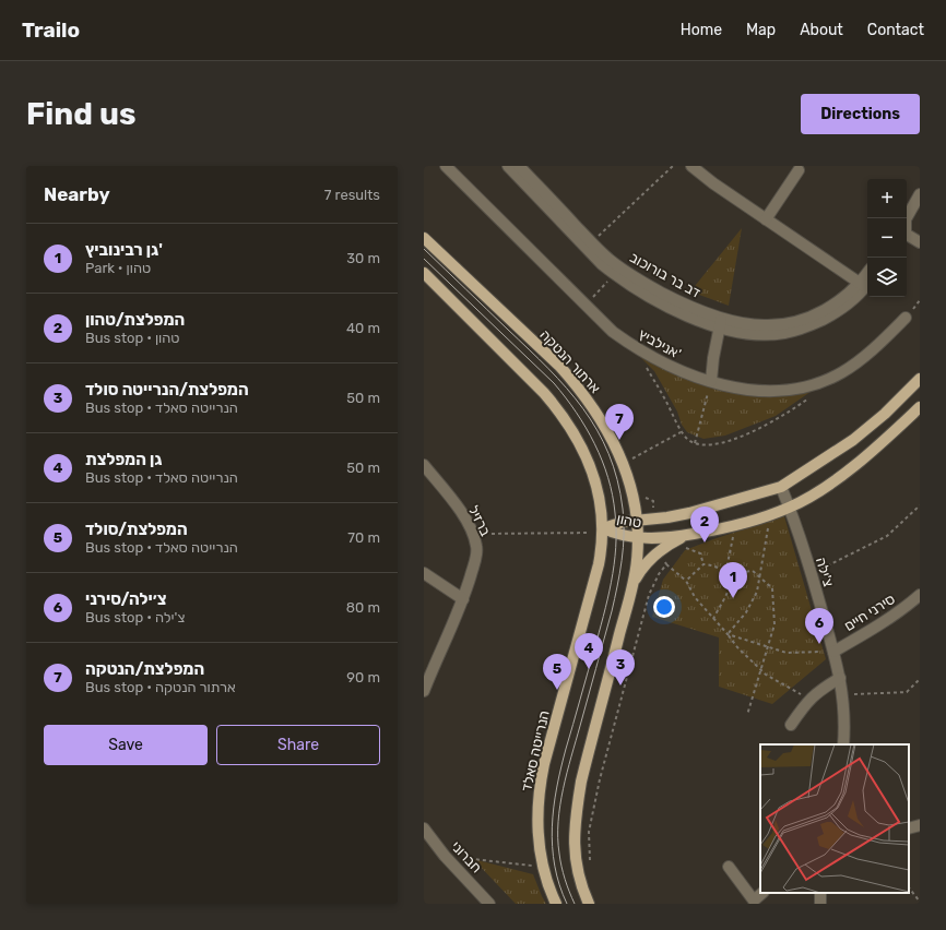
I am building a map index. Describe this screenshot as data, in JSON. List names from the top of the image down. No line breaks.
{"streets":{"main road":["ארתור הנטקה","טהון","הנרייטה סאלד"],"street":["דב בר בורוכוב","אנילביץ'","ברזיל","צ'ילה","סירני חיים","חברוני"]},"crossings":[["ארתור הנטקה","טהון"],["טהון","צ'ילה"],["טהון","הנרייטה סאלד"],["צ'ילה","סירני חיים"]],"page":{"header":"Trailo","nav":["Home","Map","About","Contact"],"buttons":["Directions",["Save","Share"]],"title":"Find us","heading":["Nearby","7 results"],"map_buttons":["+","−"],"list":[{"mark":"1","name":"גן רבינוביץ'","note":"Park · טהון","value":"30 m"},{"mark":"2","name":"המפלצת/טהון","note":"Bus stop · טהון","value":"40 m"},{"mark":"3","name":"המפלצת/הנרייטה סולד","note":"Bus stop · הנרייטה סאלד","value":"50 m"},{"mark":"4","name":"גן המפלצת","note":"Bus stop · הנרייטה סאלד","value":"50 m"},{"mark":"5","name":"המפלצת/סולד","note":"Bus stop · הנרייטה סאלד","value":"70 m"},{"mark":"6","name":"צ׳ילה/סירני","note":"Bus stop · צ'ילה","value":"80 m"},{"mark":"7","name":"המפלצת/הנטקה","note":"Bus stop · ארתור הנטקה","value":"90 m"}],"pins":["7","2","1","6","4","3","5"]}}
